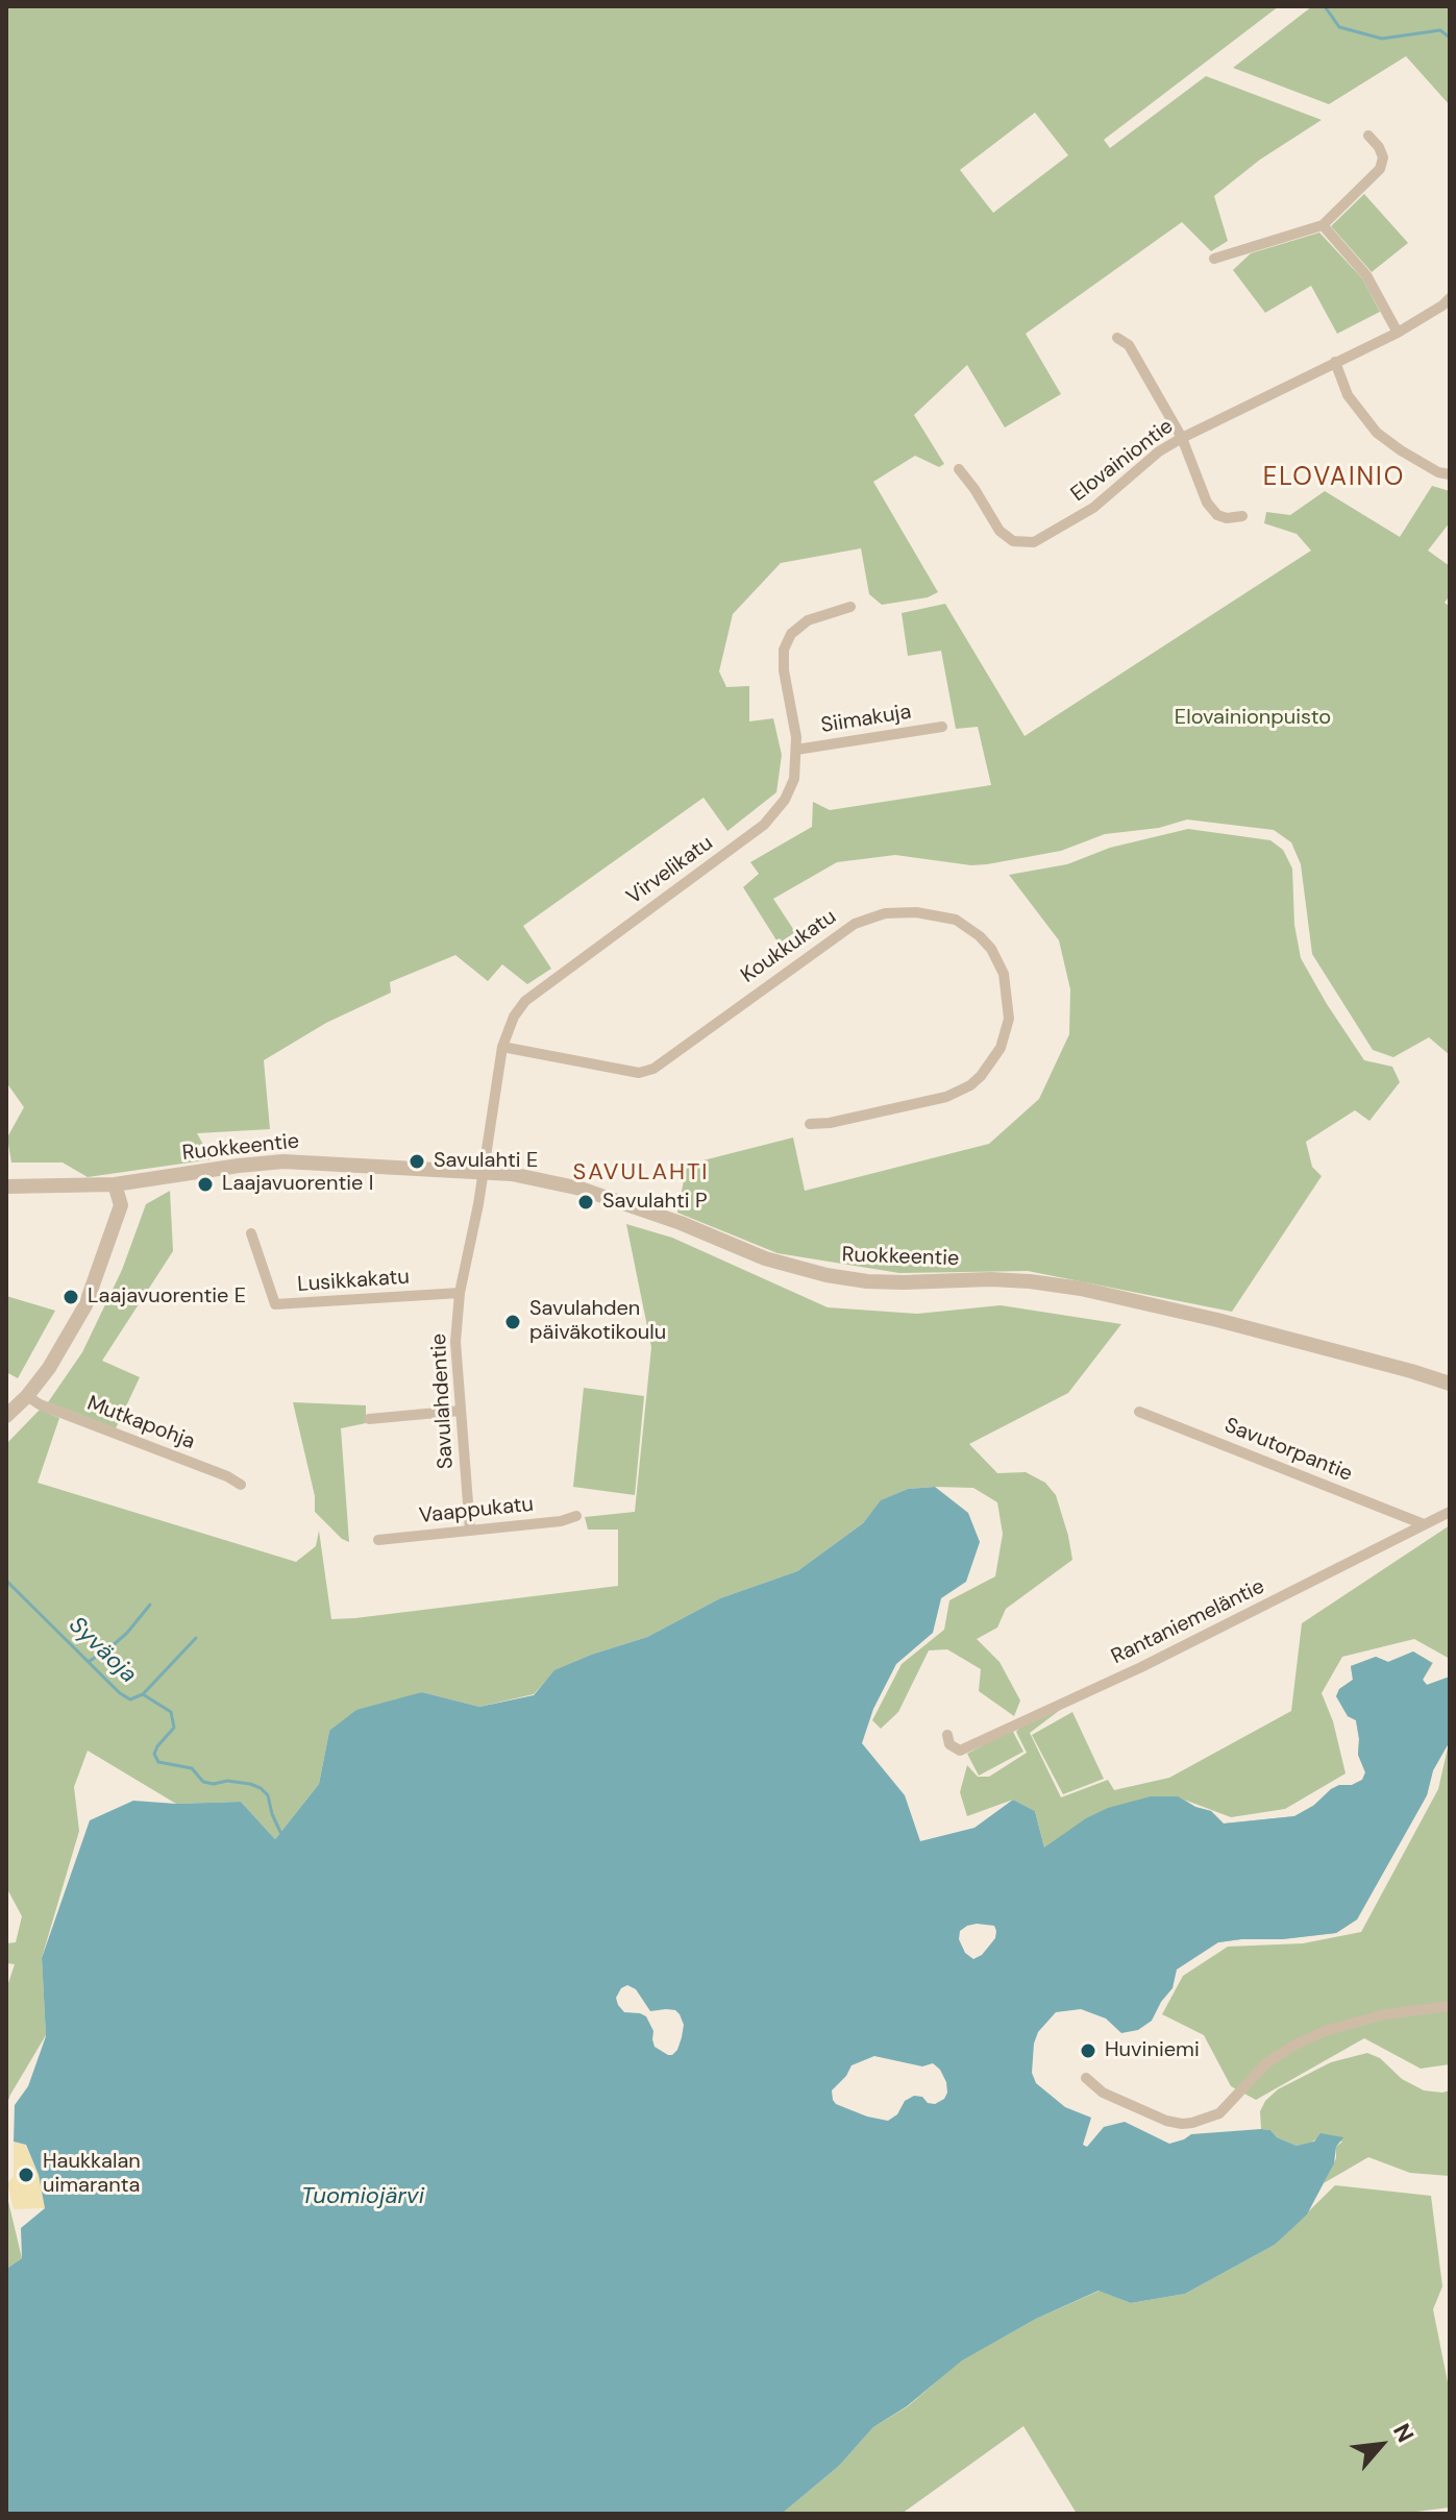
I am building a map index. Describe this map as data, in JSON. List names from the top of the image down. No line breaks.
{"streets":{"street":["Elovainiontie","Siimakuja","Virvelikatu","Koukkukatu","Ruokkeentie","Lusikkakatu","Savulahdentie","Mutkapohja","Savutorpantie","Vaappukatu","Rantaniemeläntie"]},"crossings":[["Siimakuja","Virvelikatu"],["Virvelikatu","Koukkukatu"],["Virvelikatu","Ruokkeentie"],["Virvelikatu","Savulahdentie"],["Ruokkeentie","Savulahdentie"],["Lusikkakatu","Savulahdentie"],["Savulahdentie","Vaappukatu"],["Savutorpantie","Rantaniemeläntie"]],"districts":["ELOVAINIO","SAVULAHTI"],"water":["Syväoja","Tuomiojärvi"],"parks":["Elovainionpuisto"],"places":["Savulahti E","Laajavuorentie I","Savulahti P","Laajavuorentie E","Savulahden päiväkotikoulu","Huviniemi","Haukkalan uimaranta"],"north":"top right"}
